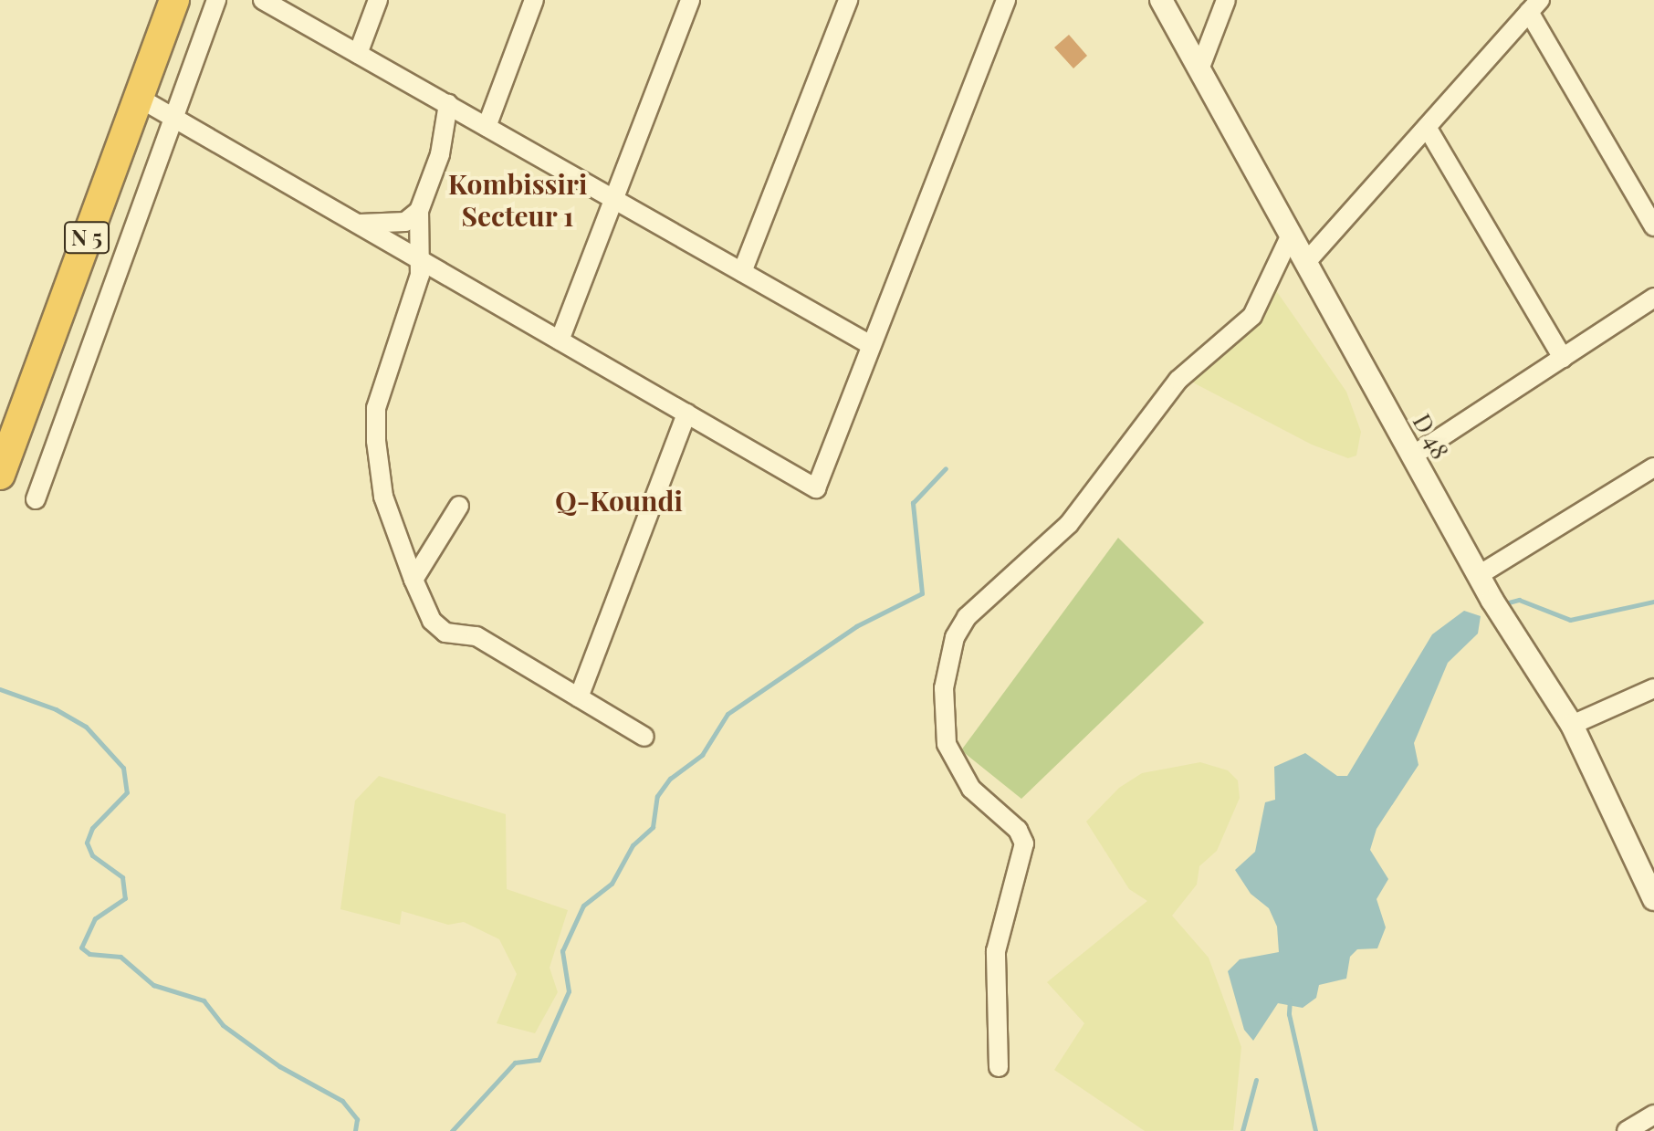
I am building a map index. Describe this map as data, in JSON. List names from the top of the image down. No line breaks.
{"streets":{"highway":["N 5"],"street":["D 48"]},"districts":["Kombissiri Secteur 1","Q-Koundi"]}
